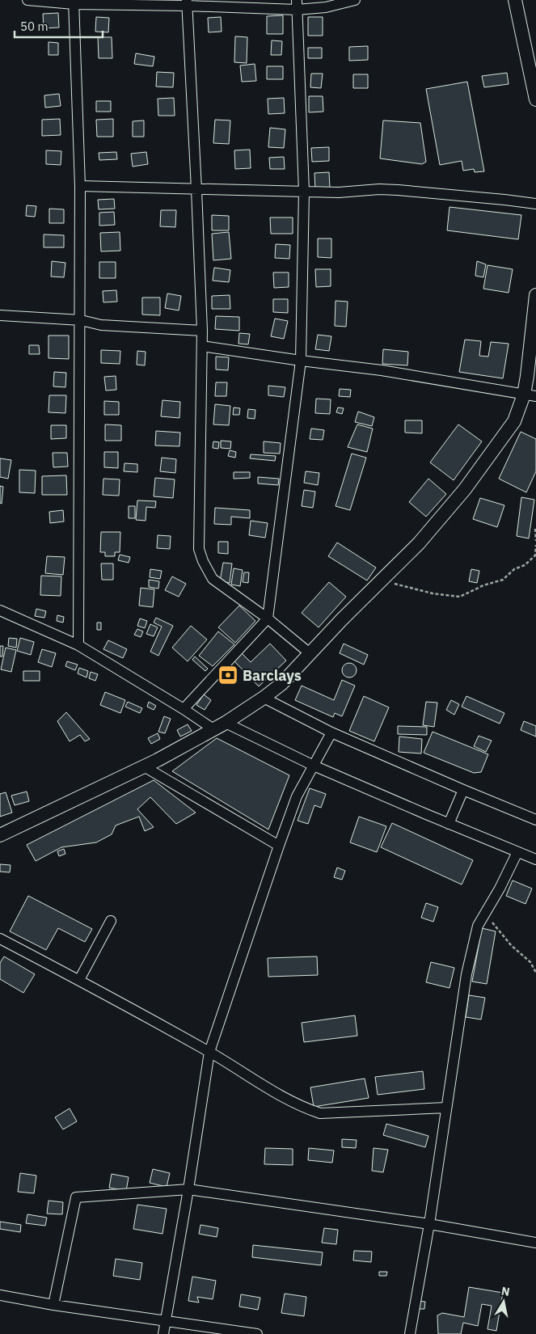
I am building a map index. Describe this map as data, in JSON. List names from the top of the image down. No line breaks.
{"places":{"bank":["Barclays"]},"scale_bar":"50 m","north":"top"}
